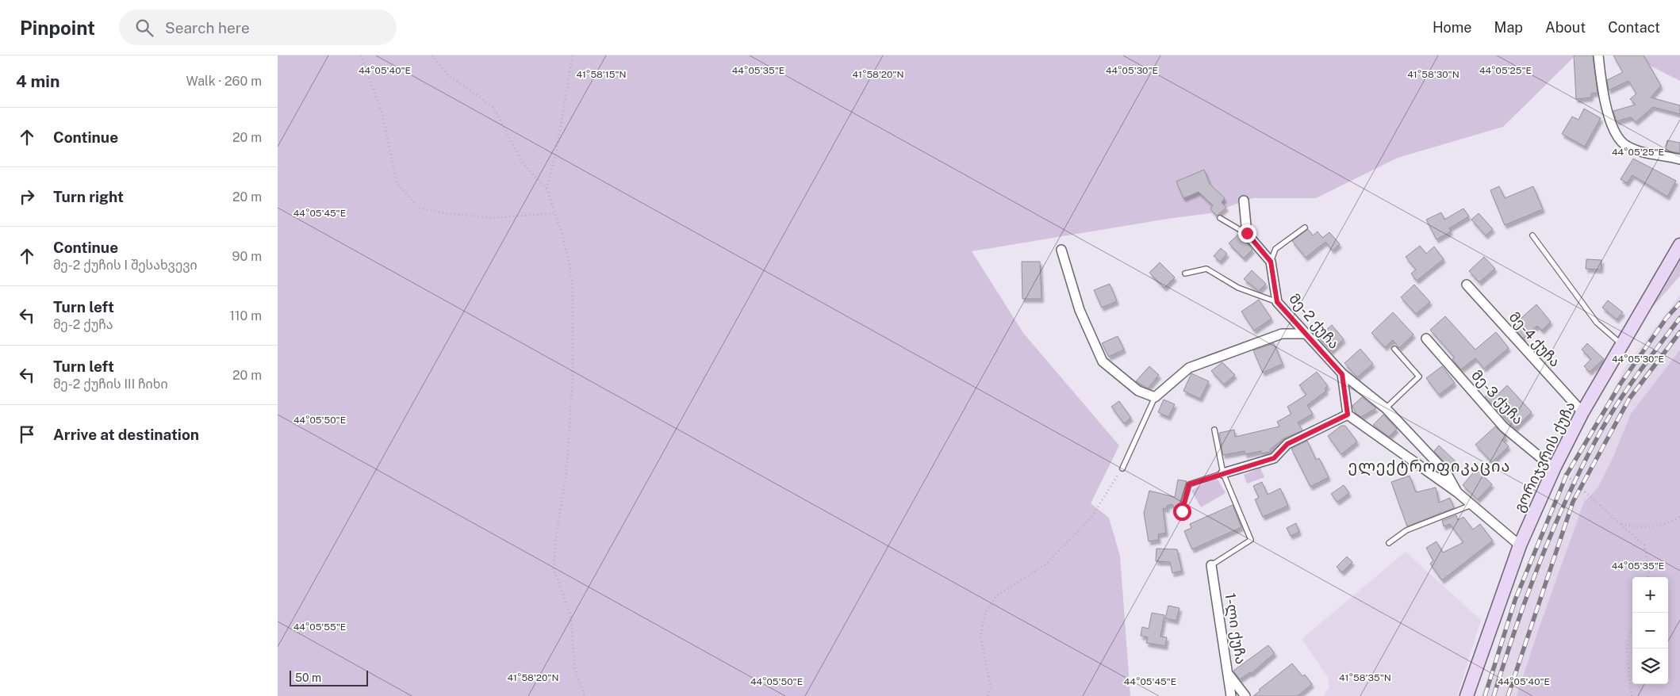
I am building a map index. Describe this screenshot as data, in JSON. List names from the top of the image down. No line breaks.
{"streets":{"main road":["გორიჯვრის ქუჩა"],"street":["მე-2 ქუჩა","მე-4 ქუჩა","მე-3 ქუჩა","1-ლი ქუჩა"]},"crossings":[["მე-2 ქუჩა","გორიჯვრის ქუჩა"],["მე-4 ქუჩა","გორიჯვრის ქუჩა"],["მე-3 ქუჩა","გორიჯვრის ქუჩა"]],"districts":["ელექტროფიკაცია"],"scale_bar":"50 m","page":{"header":"Pinpoint","search":"Search here","nav":["Home","Map","About","Contact"],"heading":["4 min","Walk · 260 m"],"list":[["Continue","20 m"],["Turn right","20 m"],["Continue","მე-2 ქუჩის I შესახვევი","90 m"],["Turn left","მე-2 ქუჩა","110 m"],["Turn left","მე-2 ქუჩის III ჩიხი","20 m"],"Arrive at destination"],"map_buttons":["+","−"],"scale":"50 m"},"coordinates":["44°05'25\"E","44°05'40\"E","44°05'35\"E","44°05'30\"E","41°58'15\"N","41°58'20\"N","41°58'30\"N","44°05'45\"E","44°05'50\"E","44°05'55\"E","41°58'35\"N"]}
